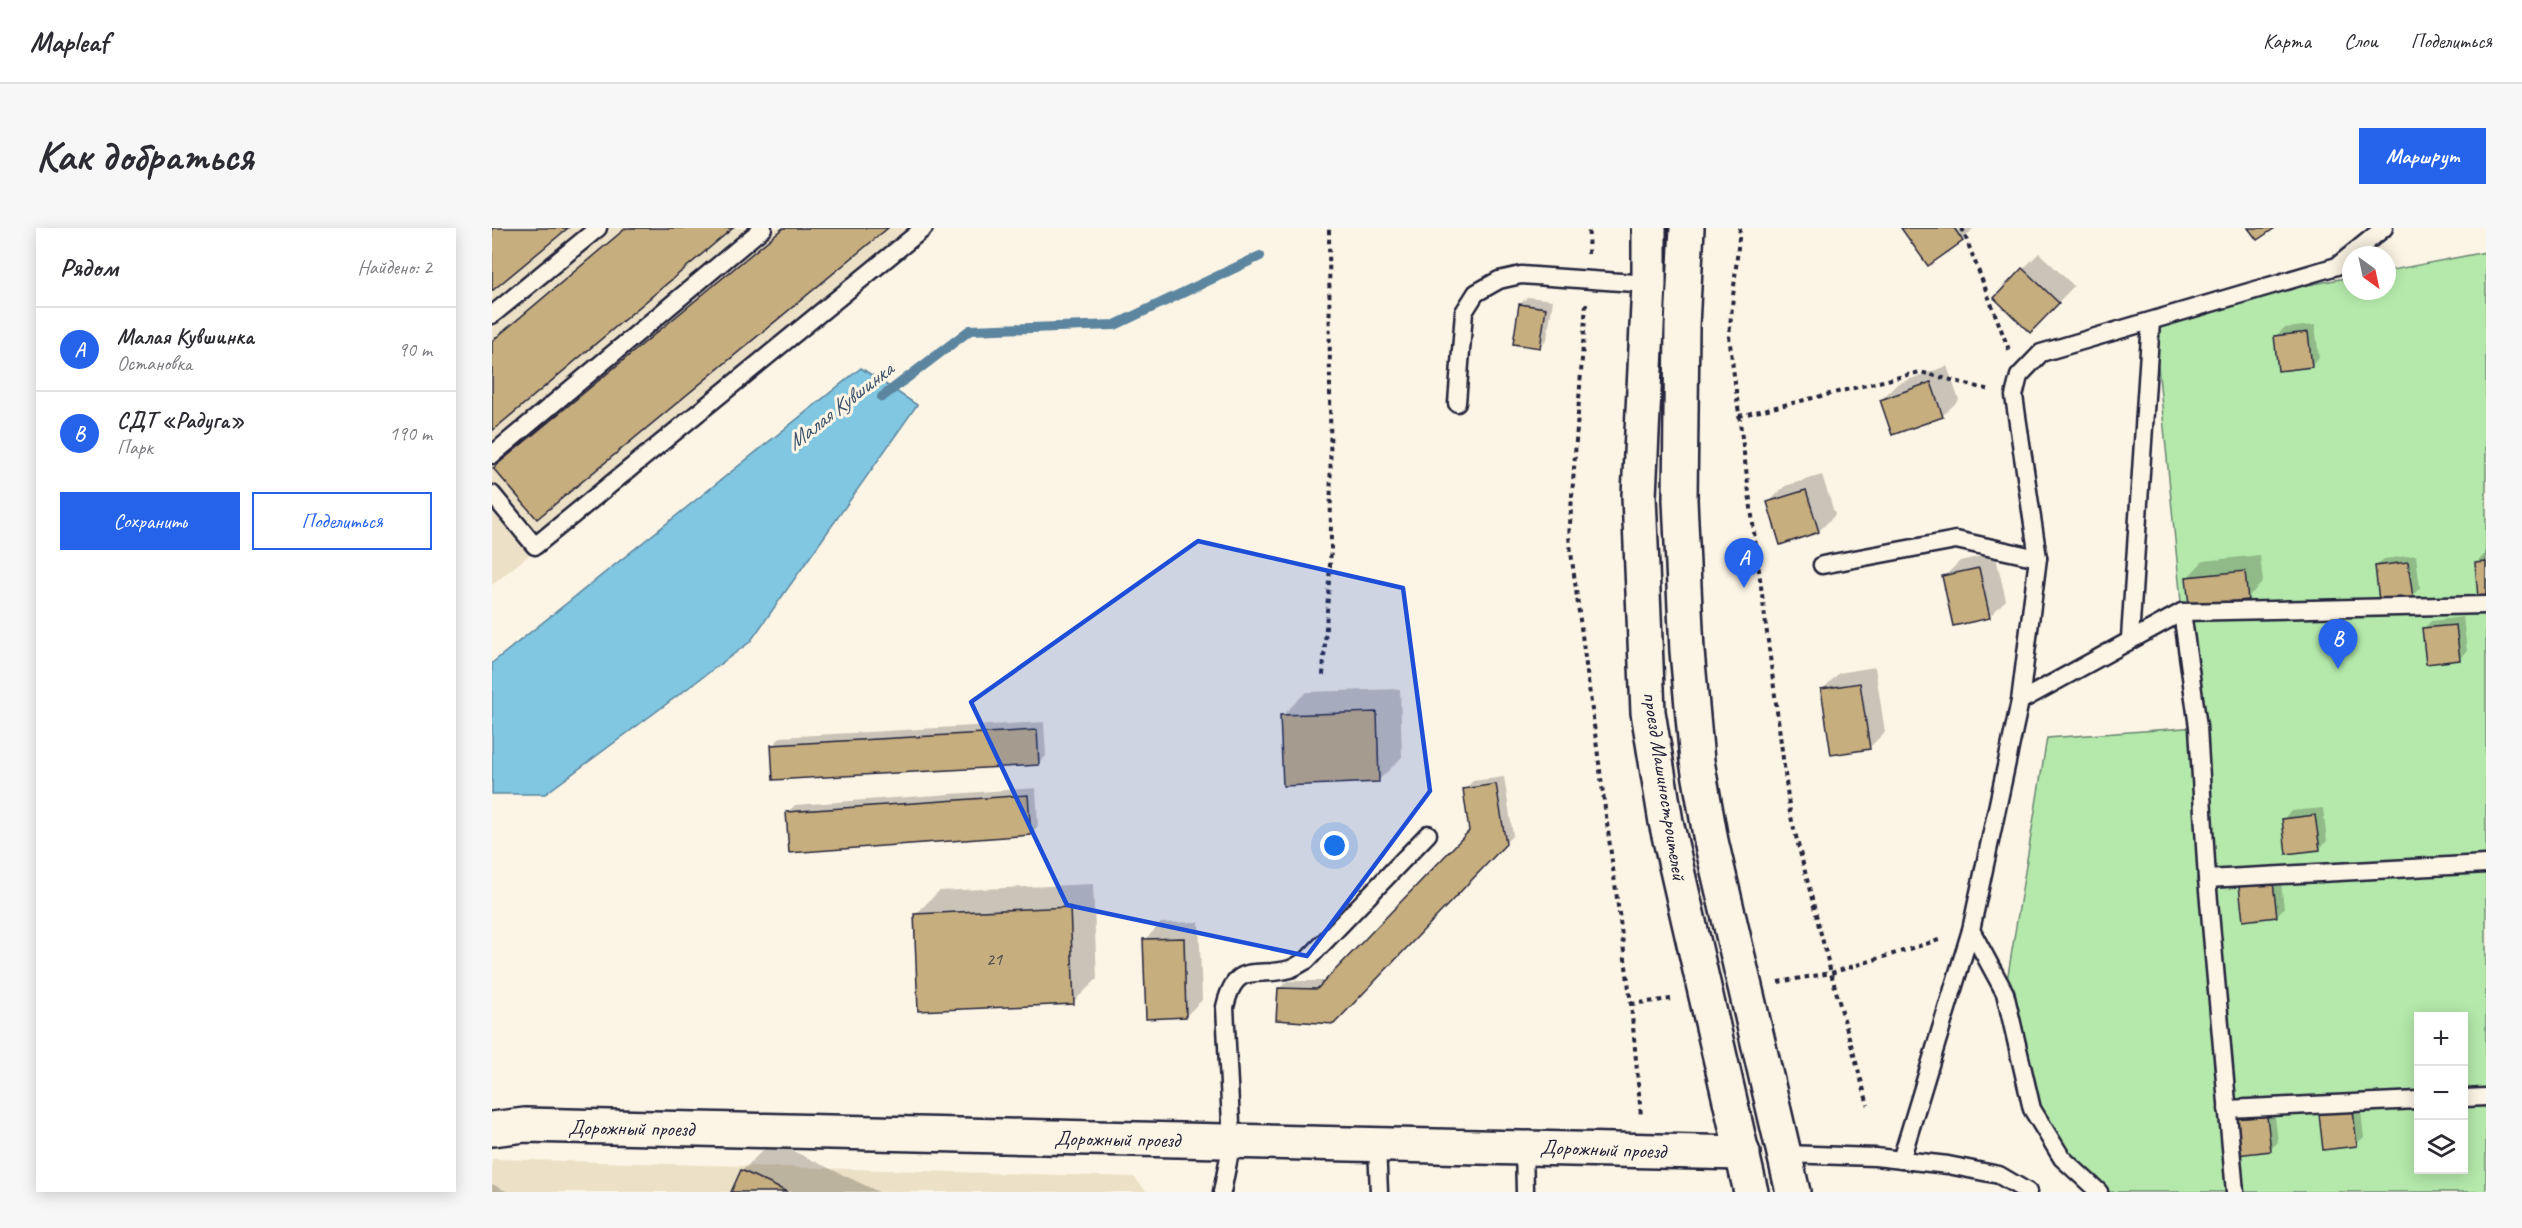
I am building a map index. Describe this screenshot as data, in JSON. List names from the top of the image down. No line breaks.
{"streets":{"main road":["проезд Машиностроителей","Дорожный проезд"]},"crossings":[["проезд Машиностроителей","Дорожный проезд"]],"water":["Малая Кувшинка"],"house_numbers":["21"],"north":"bottom right","page":{"header":"Mapleaf","nav":["Карта","Слои","Поделиться"],"buttons":["Маршрут",["Сохранить","Поделиться"]],"title":"Как добраться","heading":["Рядом","Найдено: 2"],"list":[{"mark":"A","name":"Малая Кувшинка","note":"Остановка","value":"90 m"},{"mark":"B","name":"СДТ «Радуга»","note":"Парк","value":"190 m"}],"pins":["A","B"],"map_buttons":["+","−"]}}
